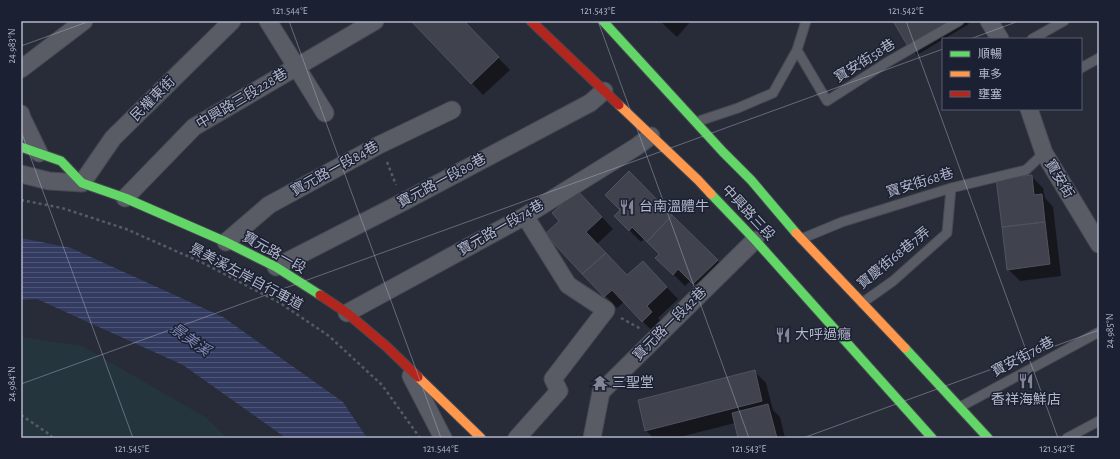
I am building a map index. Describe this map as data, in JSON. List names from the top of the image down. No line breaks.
{"streets":{"street":["民權東街","中興路三段228巷","寶元路一段84巷","寶安街","寶元路一段80巷","中興路三段","寶元路一段74巷","寶元路一段","寶元路一段42巷"],"lane":["寶安街58巷","寶安街68巷","寶慶街68巷7弄","寶安街76巷"],"path":["景美溪左岸自行車道"]},"crossings":[["民權東街","寶元路一段"],["中興路三段228巷","寶元路一段"],["寶元路一段84巷","寶元路一段"],["寶安街","寶安街68巷"],["寶元路一段80巷","中興路三段"],["寶元路一段80巷","寶元路一段"],["寶安街68巷","中興路三段"],["寶安街68巷","寶慶街68巷7弄"],["中興路三段","寶元路一段74巷"],["中興路三段","寶慶街68巷7弄"],["中興路三段","寶元路一段42巷"],["中興路三段","寶安街76巷"],["寶元路一段74巷","寶元路一段"]],"water":["景美溪"],"places":{"restaurant":["台南溫體牛","大呼過癮","香祥海鮮店"],"temple":["三聖堂"]},"legend":["順暢","車多","壅塞"],"coordinates":["121.544°E","121.543°E","121.542°E","24.983°N","24.985°N","24.984°N","121.545°E"]}
